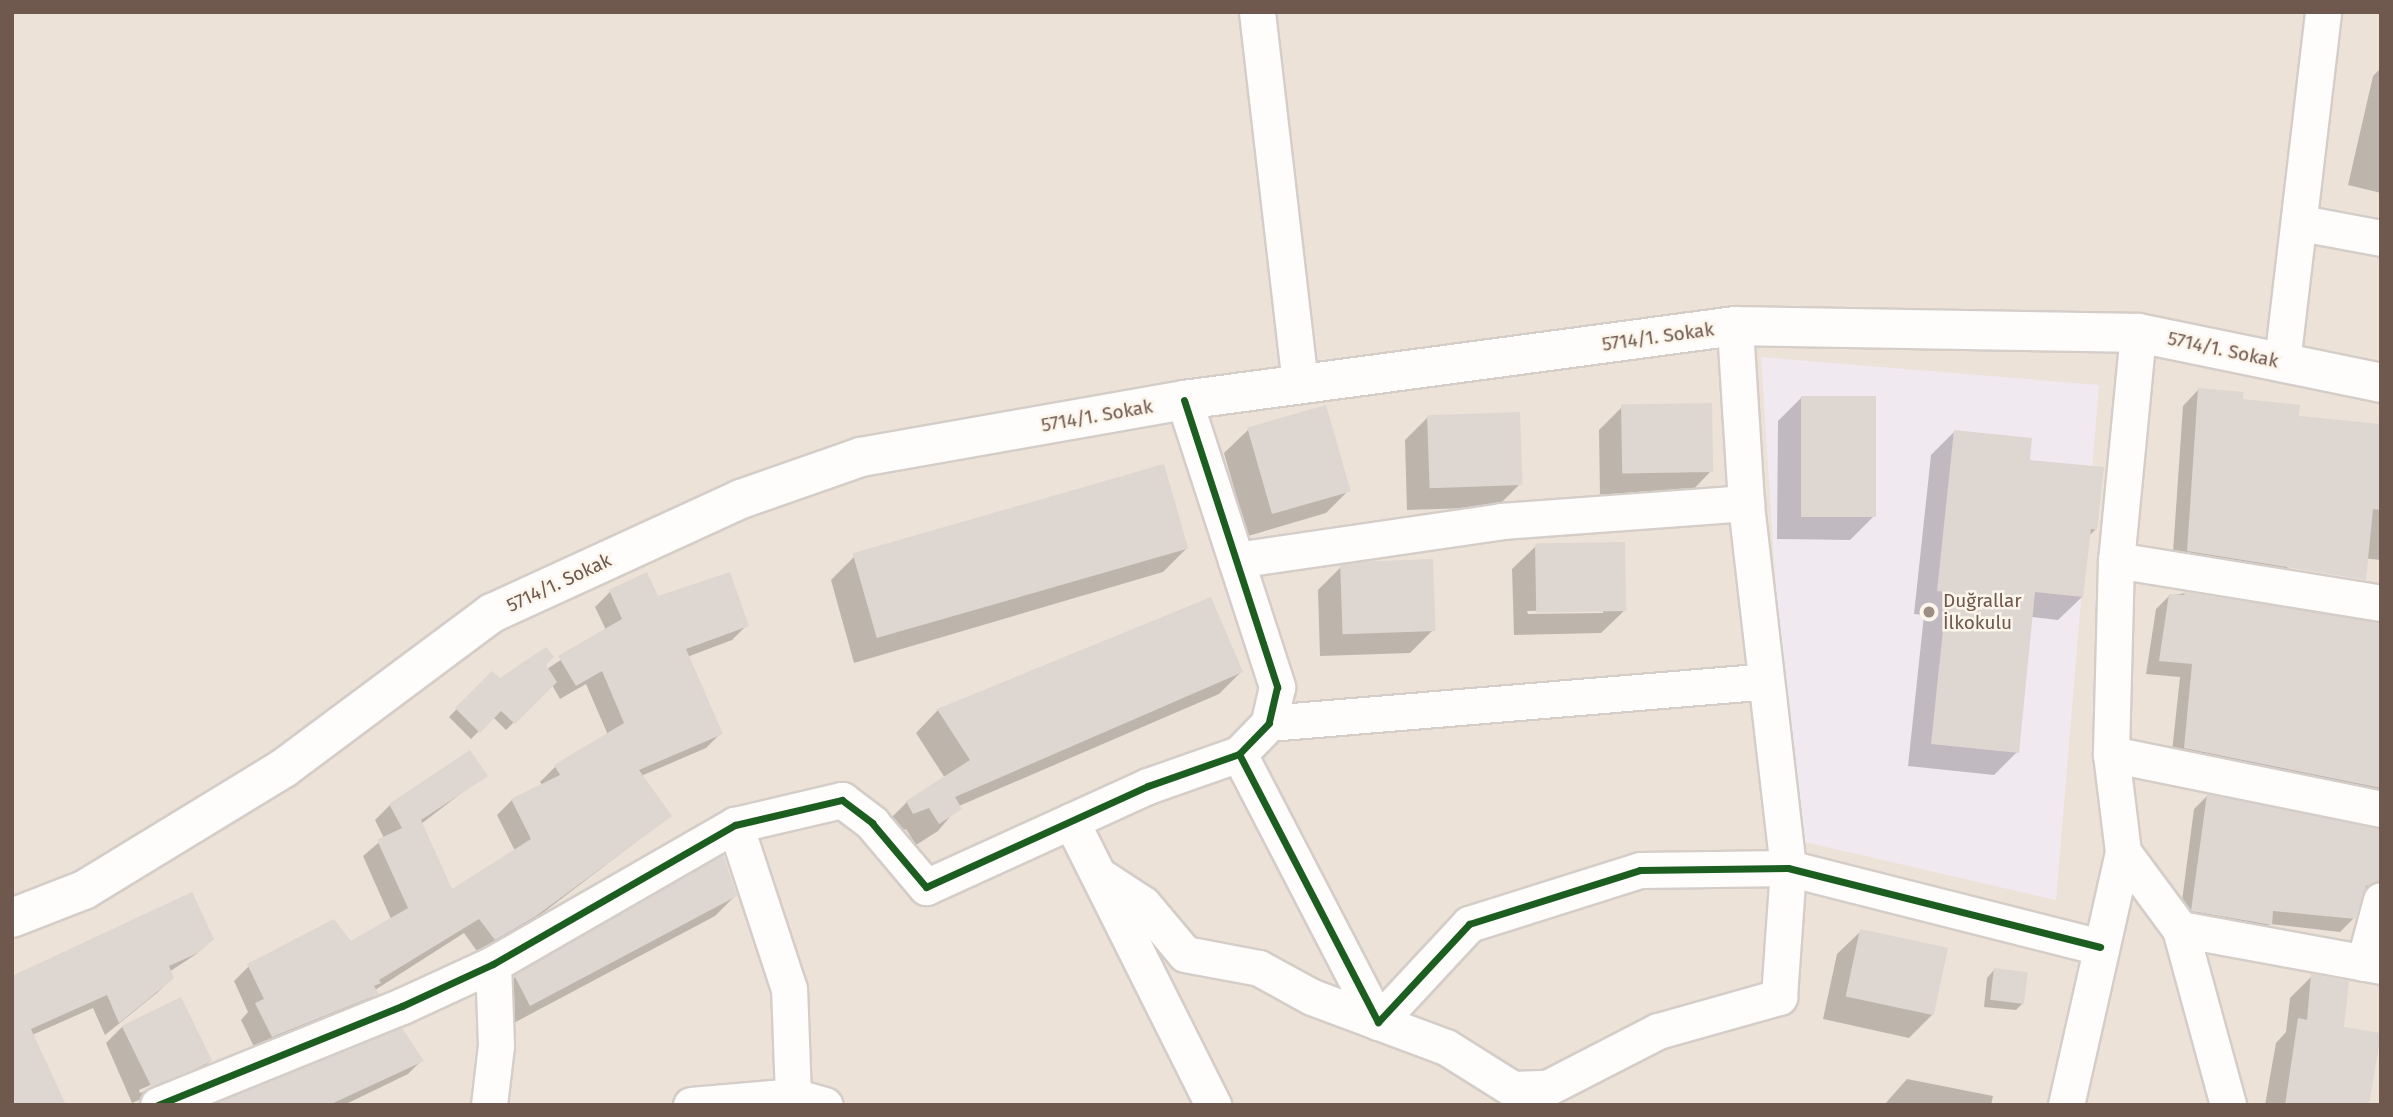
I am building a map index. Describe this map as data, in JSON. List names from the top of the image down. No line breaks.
{"streets":{"main road":["5714/1. Sokak"]},"places":["Duğrallar İlkokulu"]}
